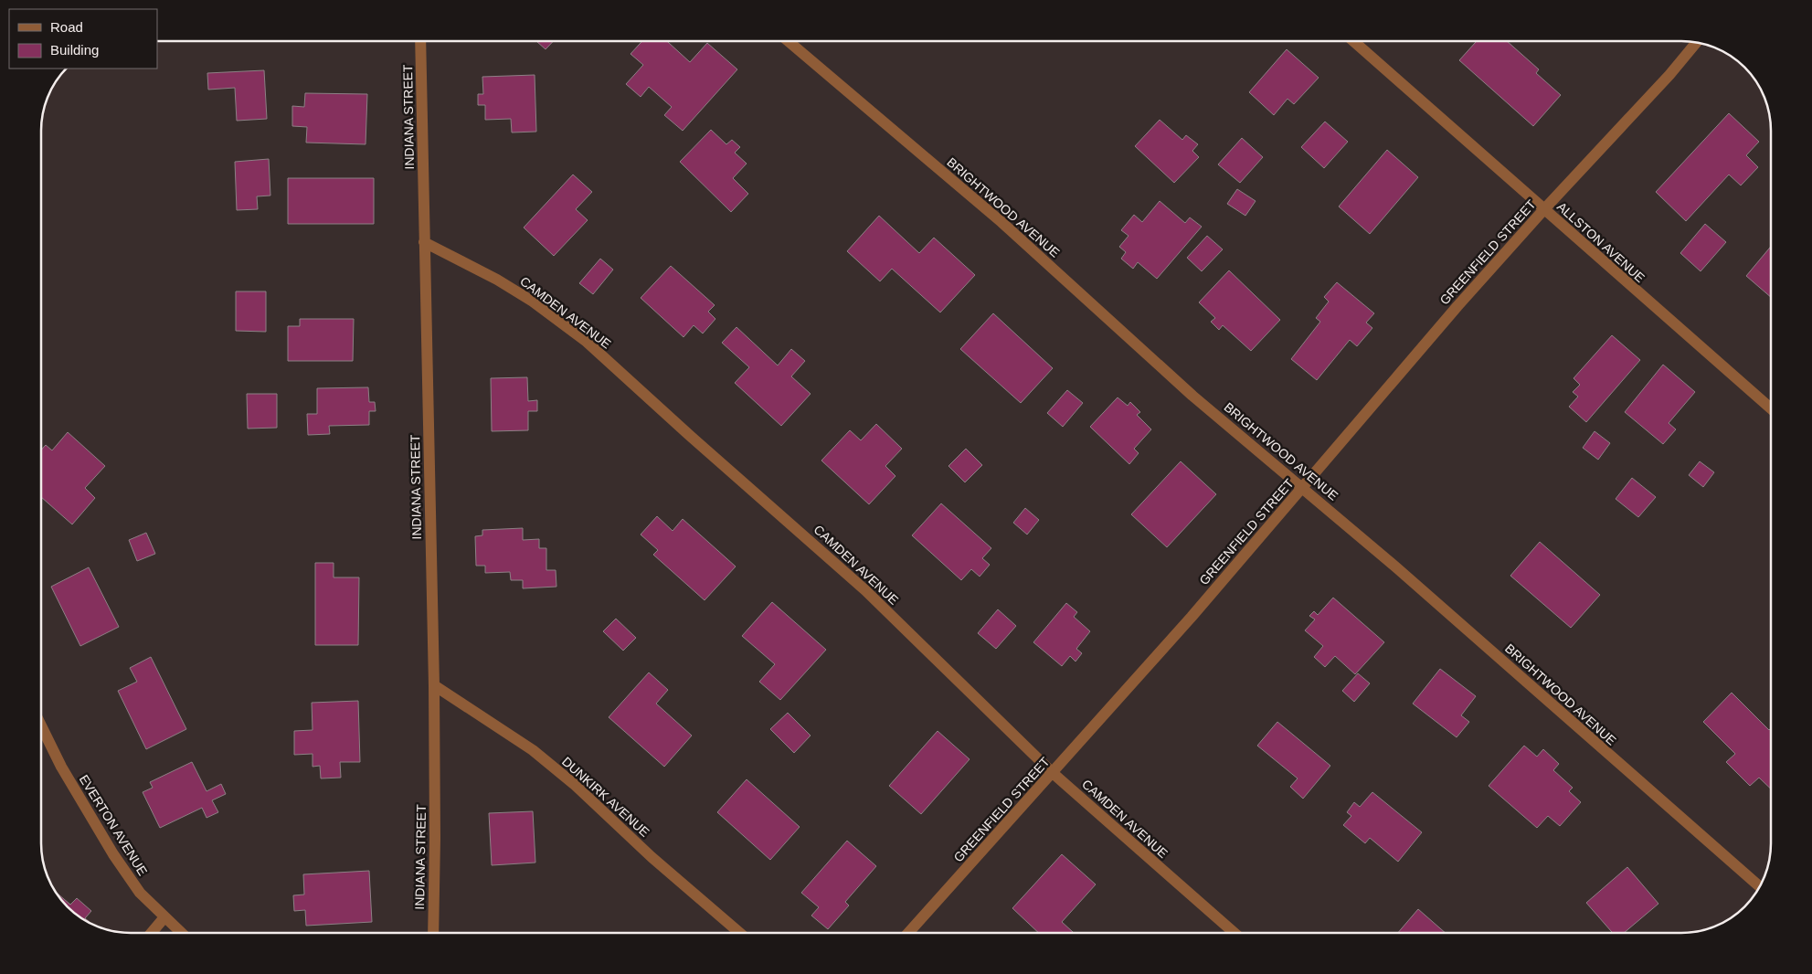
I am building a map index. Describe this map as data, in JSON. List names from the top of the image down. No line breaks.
{"streets":{"street":["INDIANA STREET","BRIGHTWOOD AVENUE","ALLSTON AVENUE","GREENFIELD STREET","CAMDEN AVENUE","DUNKIRK AVENUE","EVERTON AVENUE"]},"crossings":[["INDIANA STREET","CAMDEN AVENUE"],["INDIANA STREET","DUNKIRK AVENUE"],["BRIGHTWOOD AVENUE","GREENFIELD STREET"],["ALLSTON AVENUE","GREENFIELD STREET"],["GREENFIELD STREET","CAMDEN AVENUE"]],"legend":["Road","Building"]}
